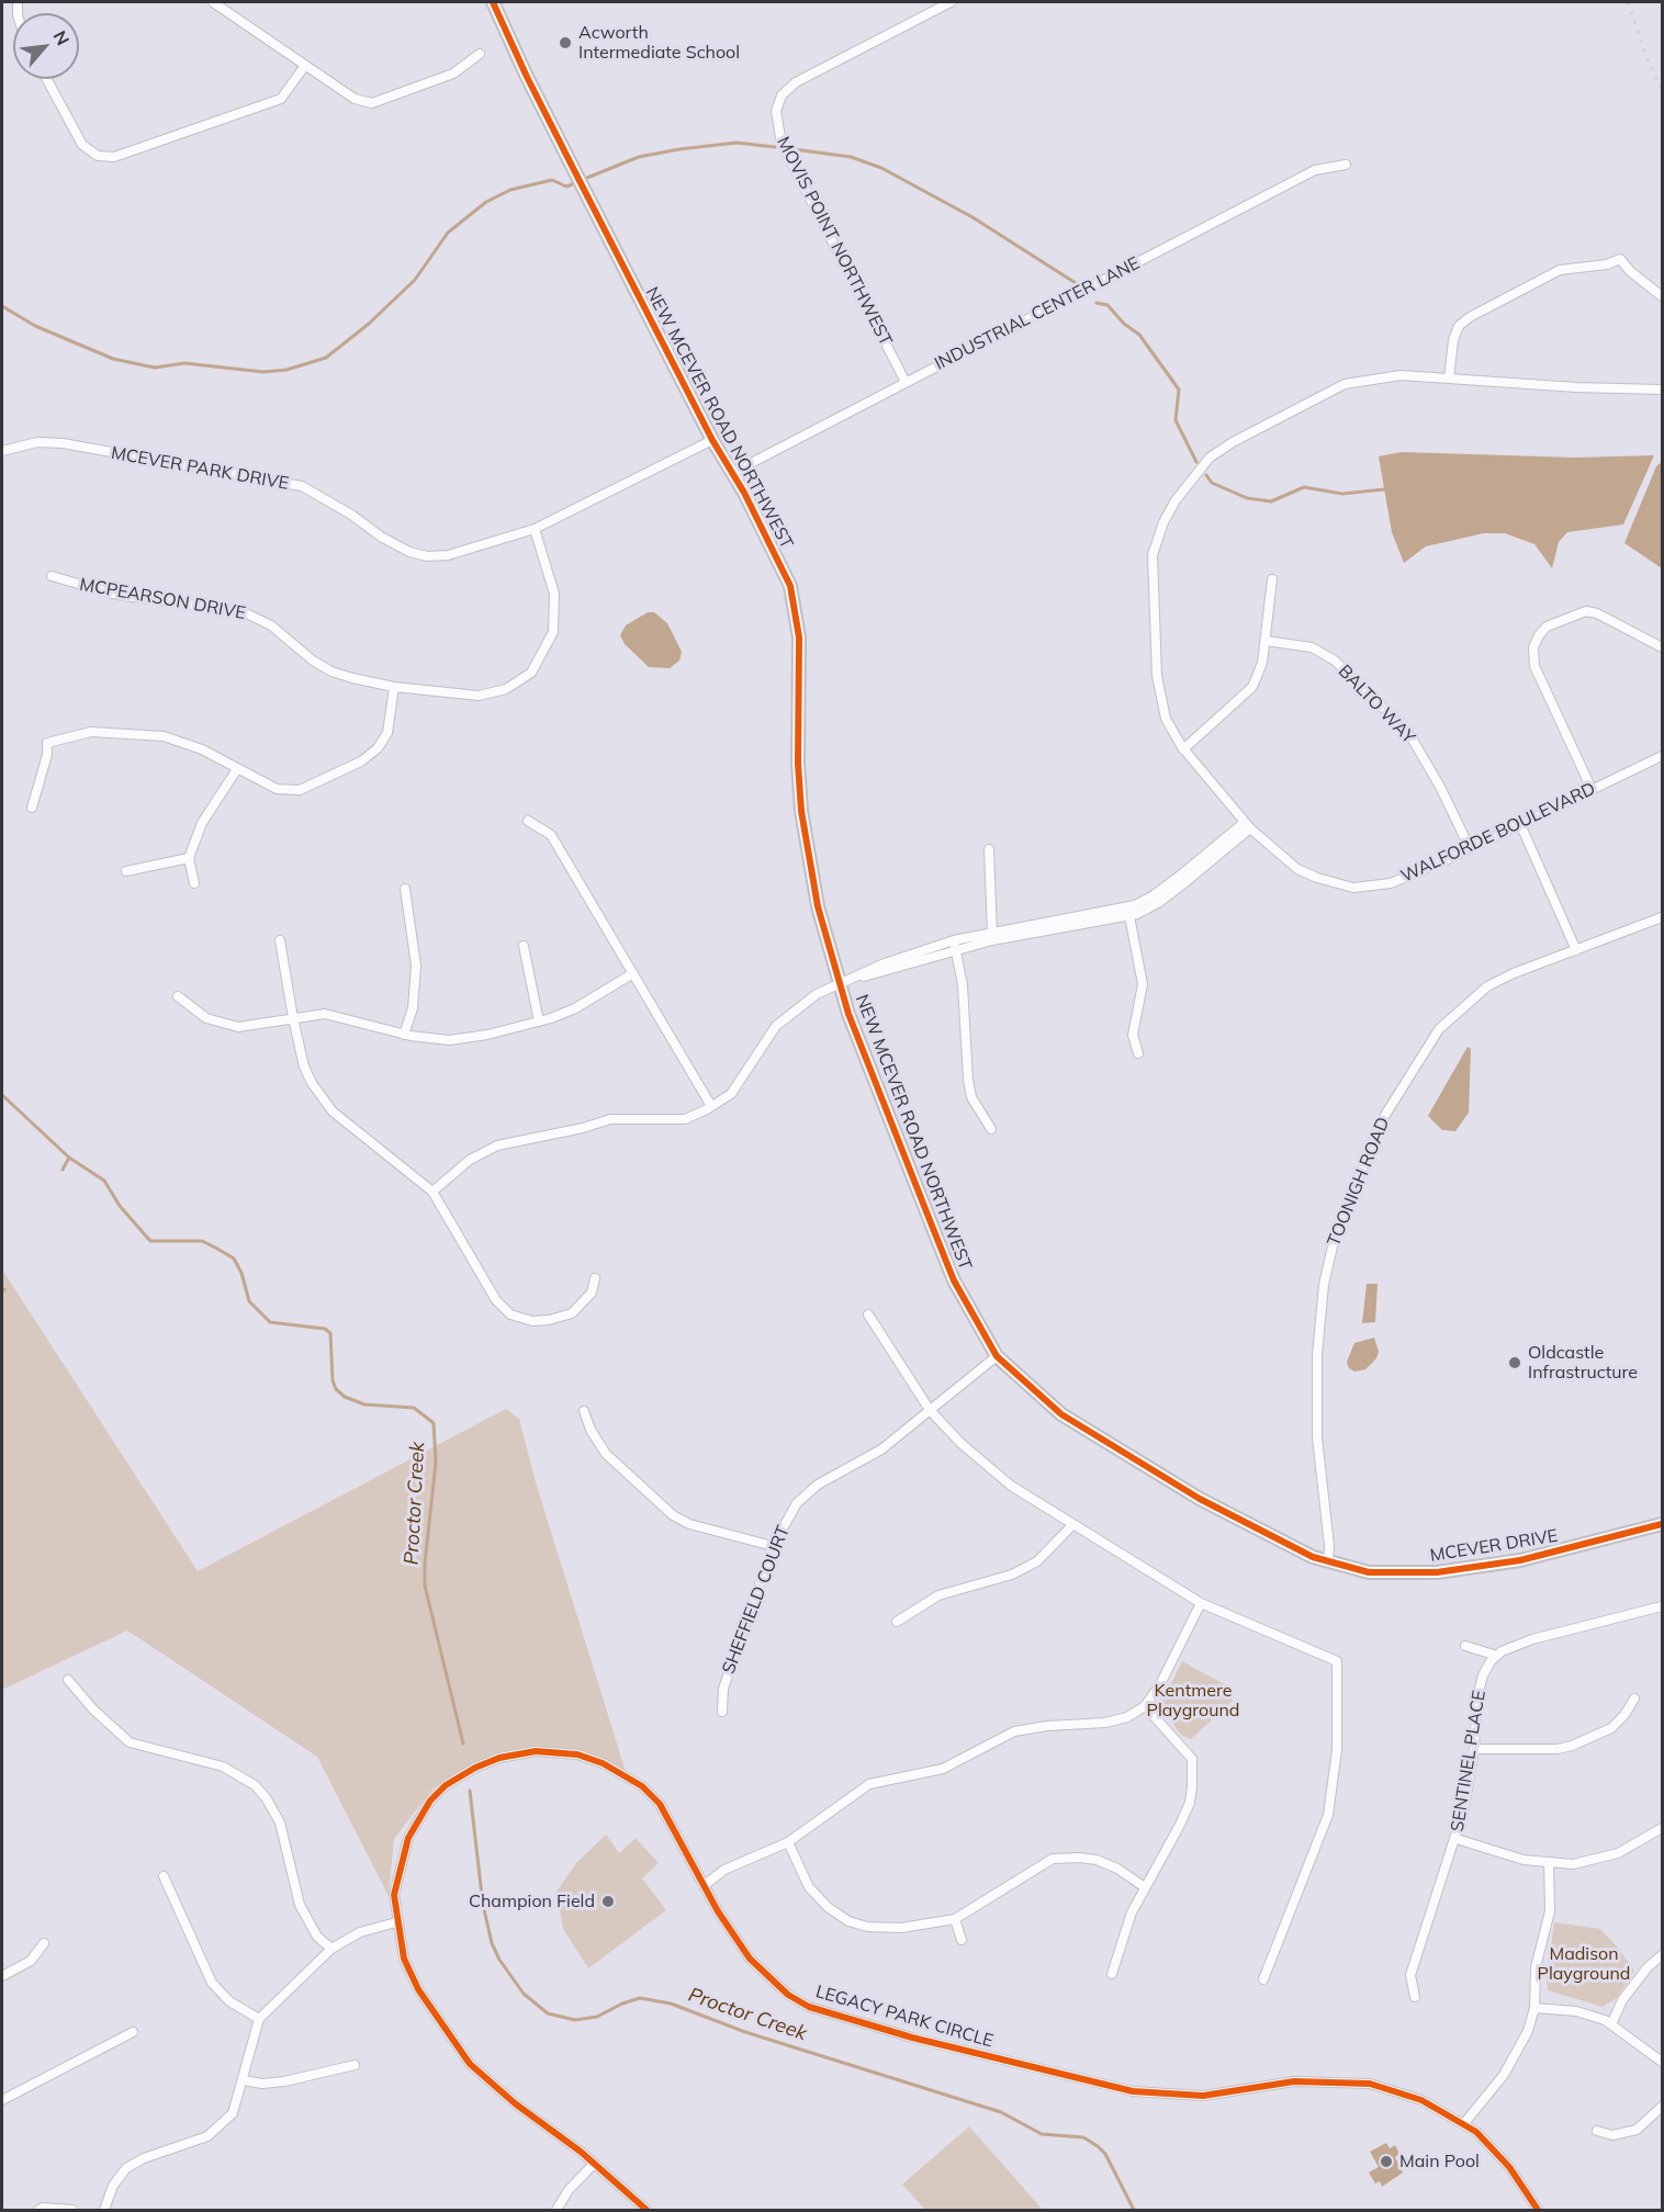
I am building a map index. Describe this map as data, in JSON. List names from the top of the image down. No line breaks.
{"streets":{"street":["MOVIS POINT NORTHWEST","INDUSTRIAL CENTER LANE","NEW MCEVER ROAD NORTHWEST","MCEVER PARK DRIVE","MCPEARSON DRIVE","BALTO WAY","WALFORDE BOULEVARD","TOONIGH ROAD","MCEVER DRIVE","SHEFFIELD COURT","SENTINEL PLACE","LEGACY PARK CIRCLE"]},"crossings":[["MOVIS POINT NORTHWEST","INDUSTRIAL CENTER LANE"],["INDUSTRIAL CENTER LANE","NEW MCEVER ROAD NORTHWEST"],["NEW MCEVER ROAD NORTHWEST","MCEVER PARK DRIVE"],["NEW MCEVER ROAD NORTHWEST","TOONIGH ROAD"],["NEW MCEVER ROAD NORTHWEST","MCEVER DRIVE"],["NEW MCEVER ROAD NORTHWEST","SHEFFIELD COURT"],["MCEVER PARK DRIVE","MCPEARSON DRIVE"],["BALTO WAY","WALFORDE BOULEVARD"],["TOONIGH ROAD","MCEVER DRIVE"]],"water":["Proctor Creek"],"parks":["Kentmere Playground","Madison Playground"],"places":["Acworth Intermediate School","Oldcastle Infrastructure","Champion Field","Main Pool"],"north":"top right"}
